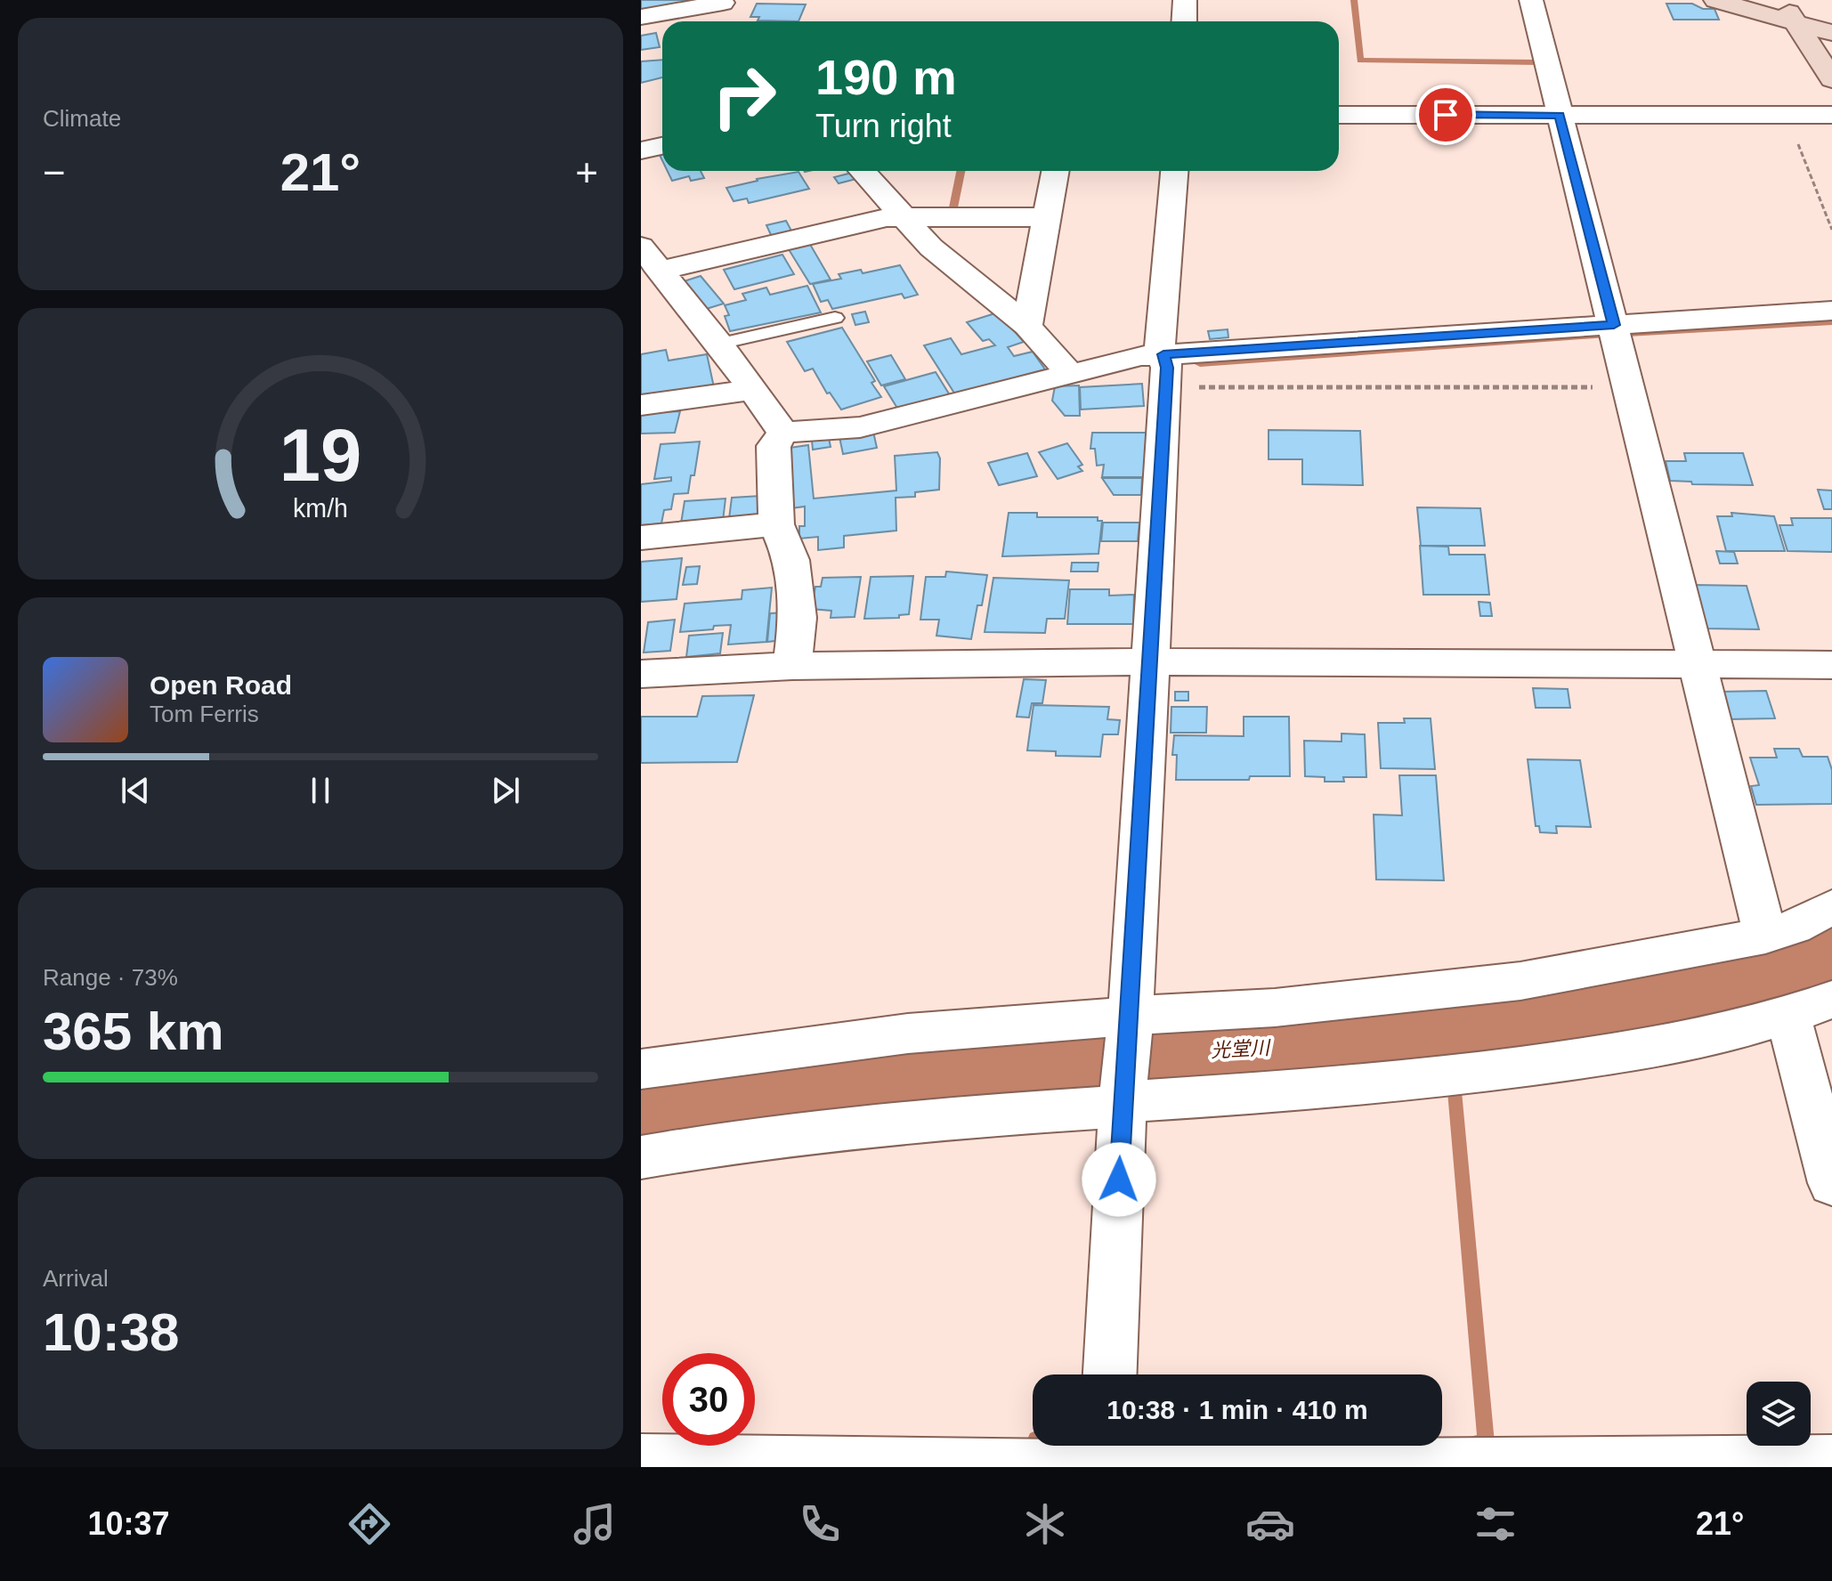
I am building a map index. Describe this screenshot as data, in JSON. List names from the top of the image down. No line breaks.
{"water":["光堂川"],"page":{"tile":["Climate",["Range · 73%","365 km"],["Arrival","10:38"]],"turn":["190 m","Turn right"],"heat":["−","21°","+"],"song":["Open Road","Tom Ferris"],"limit":"30","trip":"10:38 · 1 min · 410 m","tabs":["10:37","21°"],"gauge":["19","km/h"]}}
